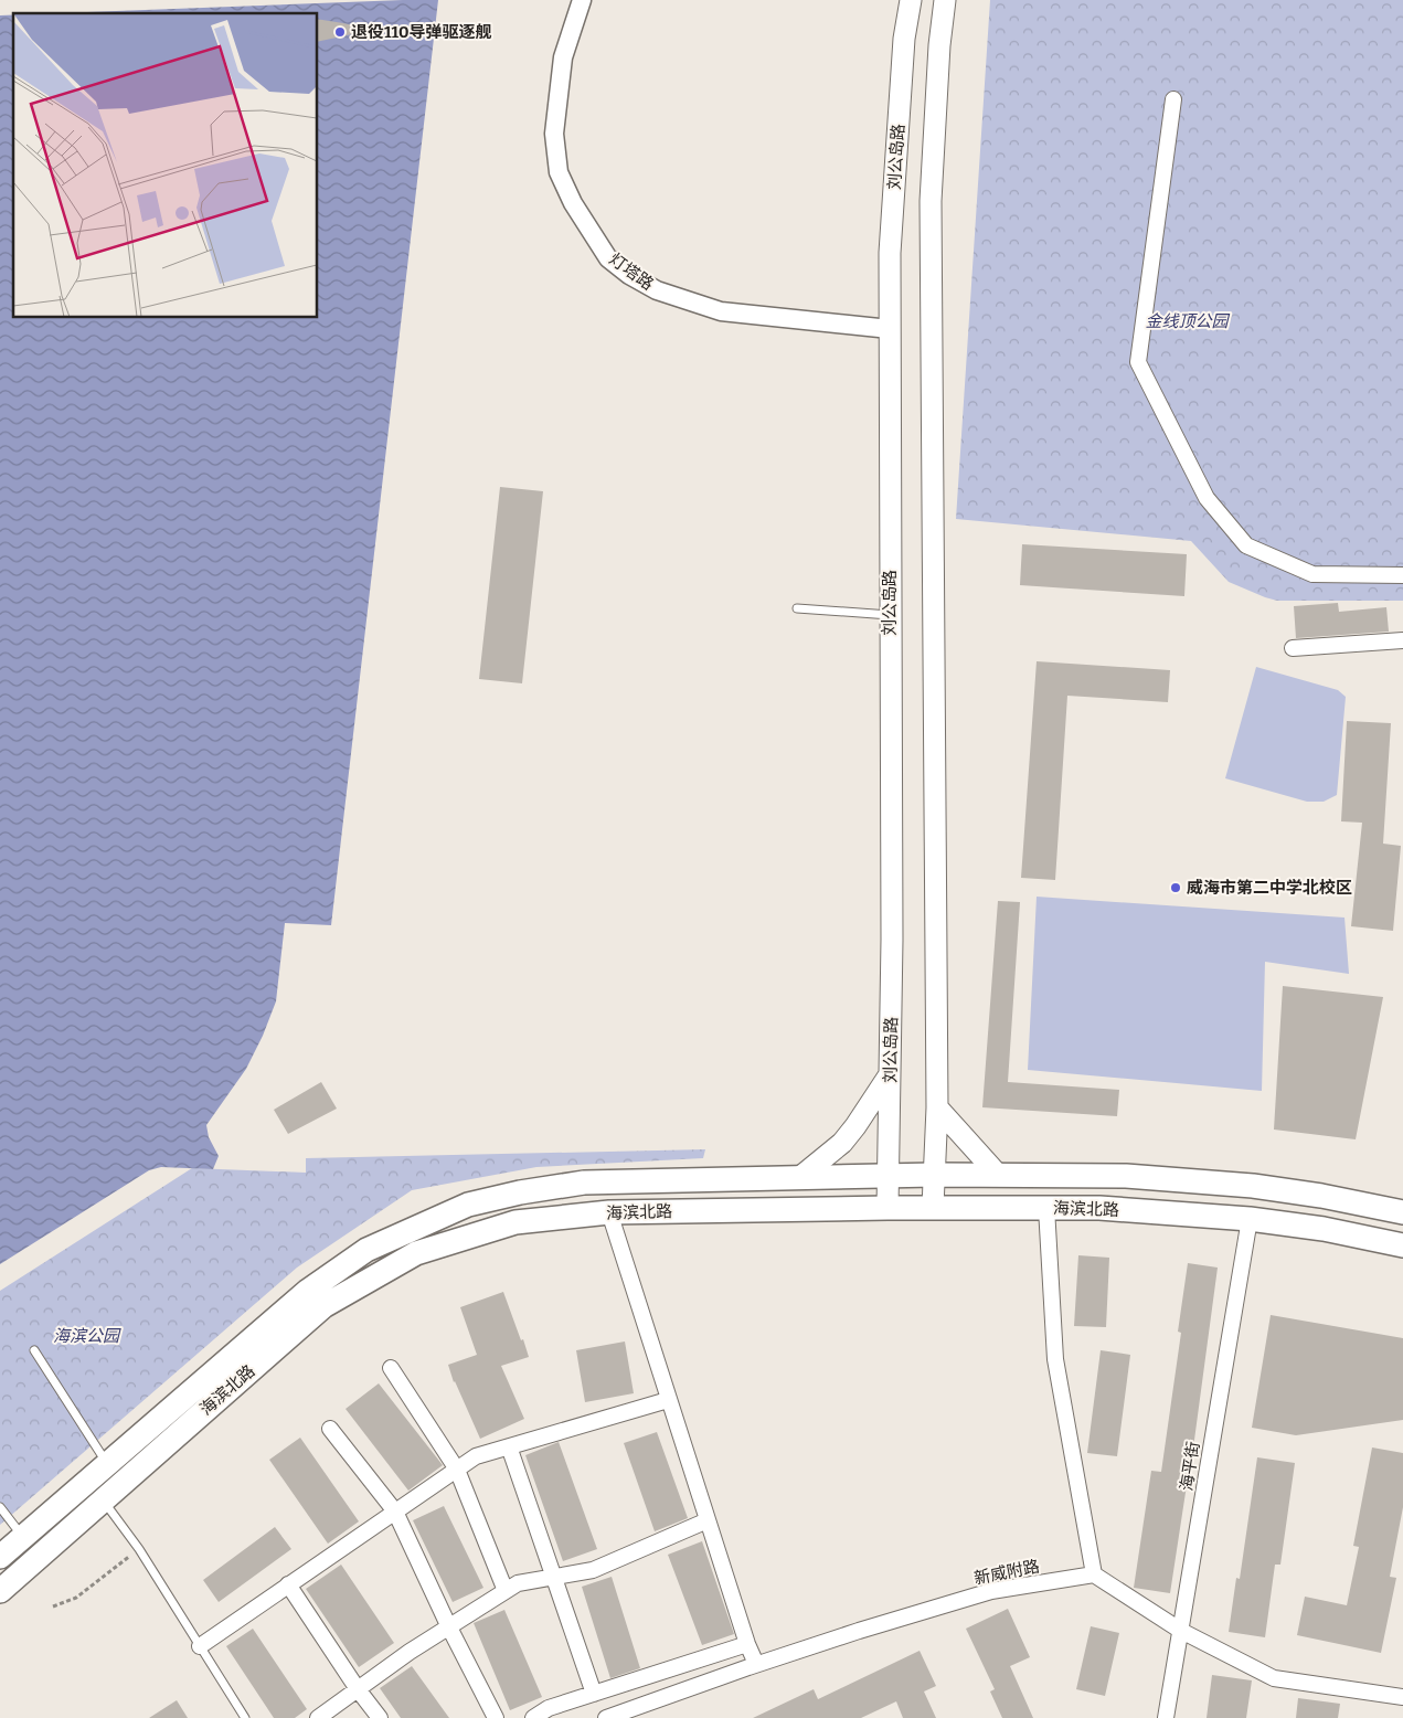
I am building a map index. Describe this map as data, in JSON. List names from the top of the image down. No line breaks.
{"streets":{"main road":["刘公岛路","海滨北路"],"street":["灯塔路","海平街","新威附路"]},"crossings":[["刘公岛路","灯塔路"],["刘公岛路","海滨北路"],["海滨北路","海平街"]],"parks":["金线顶公园","海滨公园"],"places":["退役110导弹驱逐舰","威海市第二中学北校区"]}
